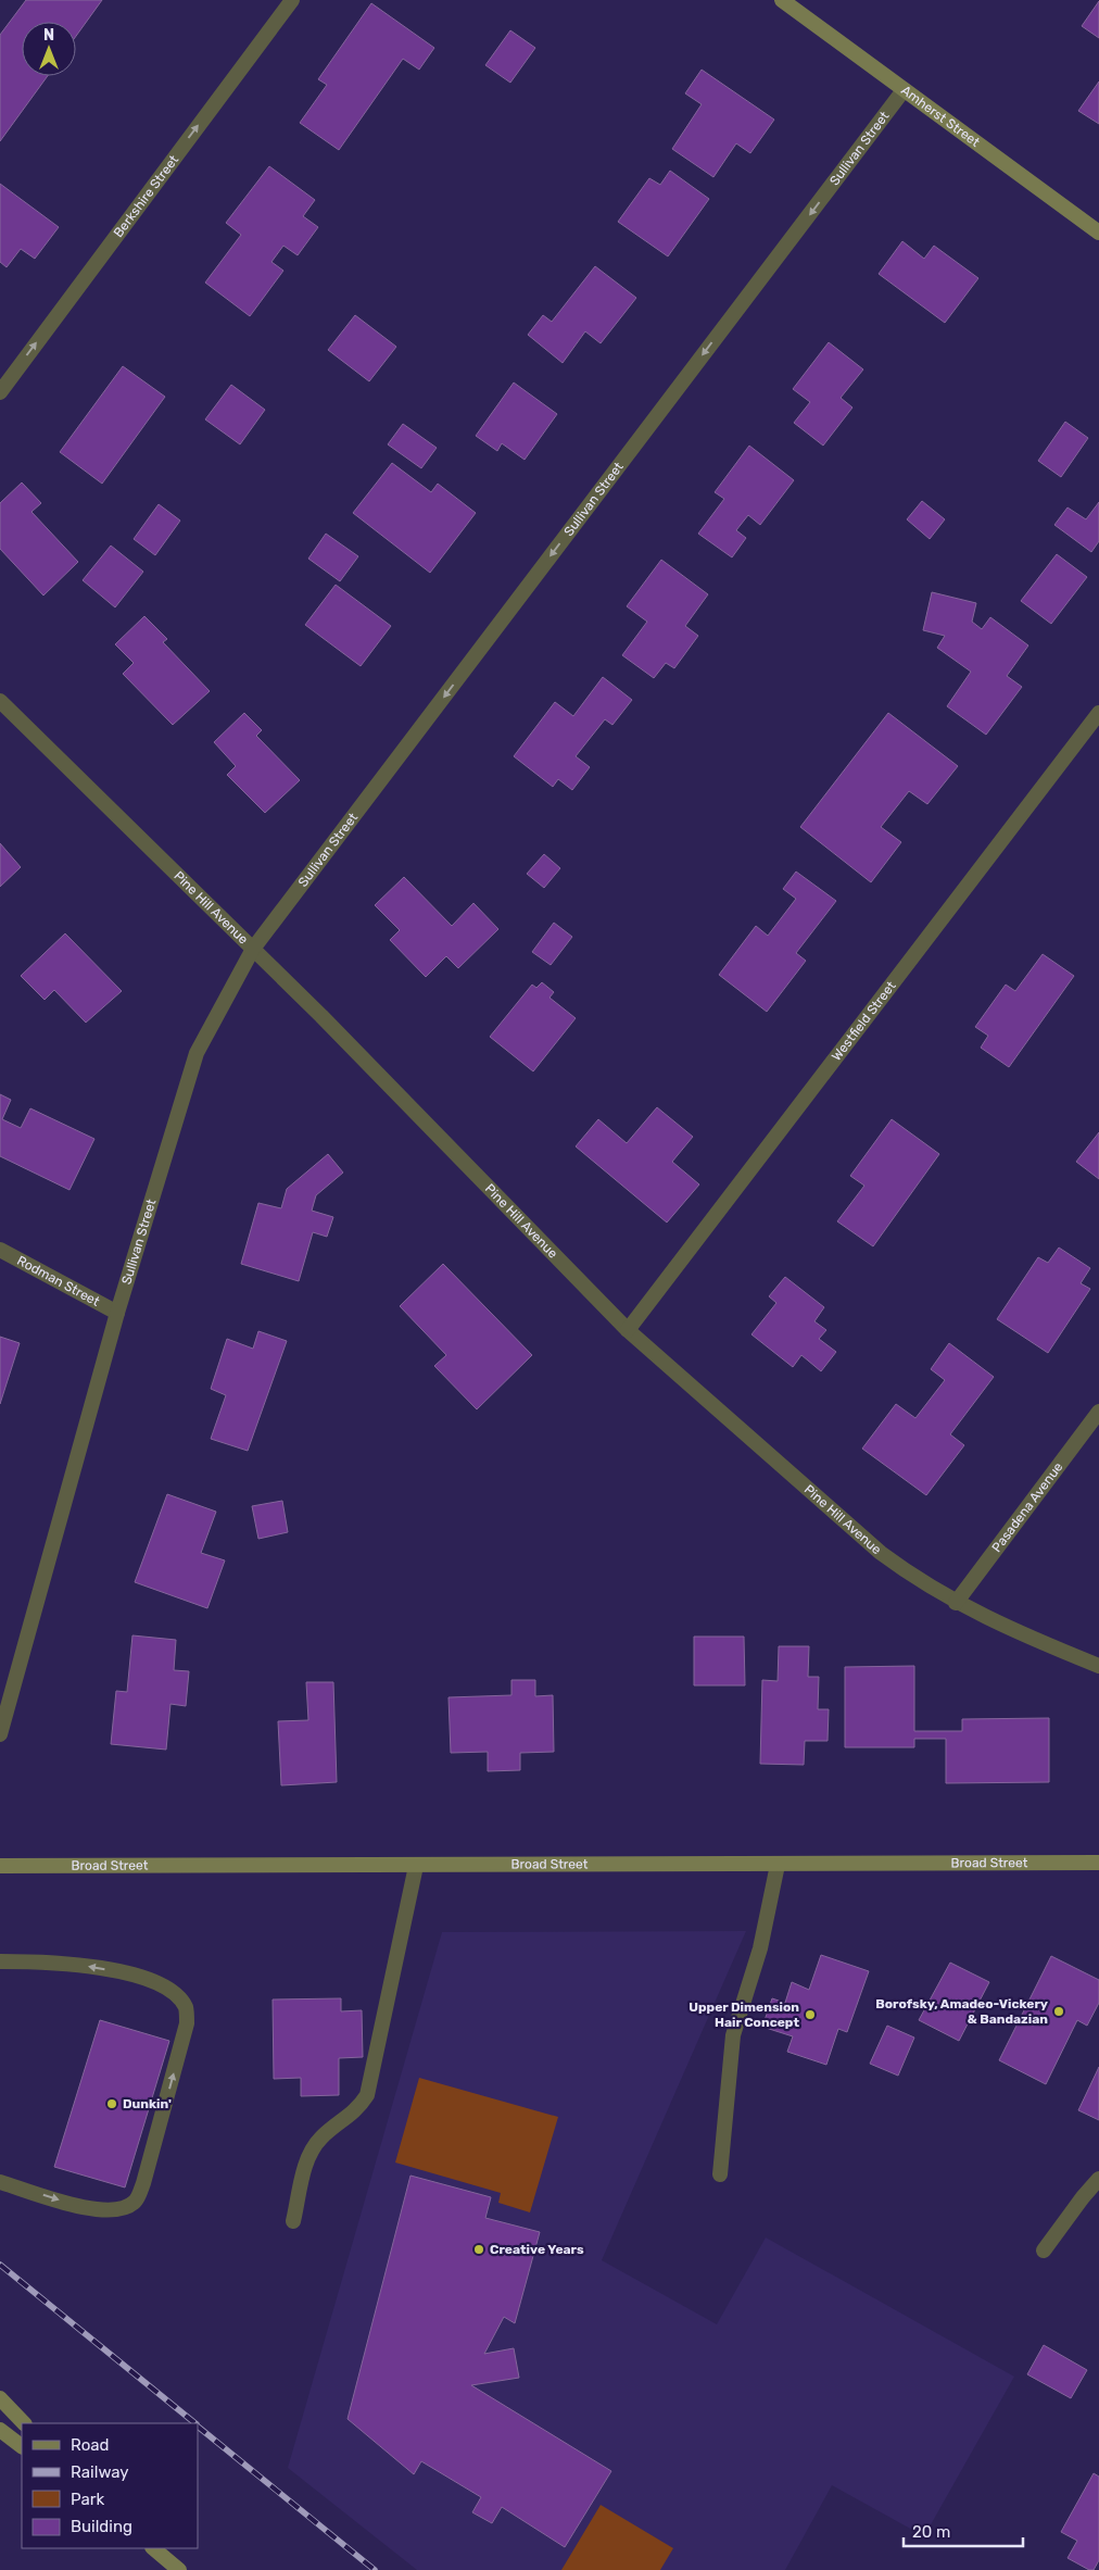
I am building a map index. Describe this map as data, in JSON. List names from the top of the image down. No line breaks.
{"streets":{"main road":["Amherst Street","Broad Street"],"street":["Sullivan Street","Berkshire Street","Pine Hill Avenue","Westfield Street","Rodman Street","Pasadena Avenue"]},"crossings":[["Amherst Street","Sullivan Street"],["Sullivan Street","Pine Hill Avenue"],["Sullivan Street","Rodman Street"],["Pine Hill Avenue","Westfield Street"],["Pine Hill Avenue","Pasadena Avenue"]],"one_way":["Sullivan Street","Berkshire Street"],"places":["Borofsky, Amadeo-Vickery & Bandazian","Upper Dimension Hair Concept","Dunkin'","Creative Years"],"legend":["Road","Railway","Park","Building"],"scale_bar":"20 m","north":"top"}
